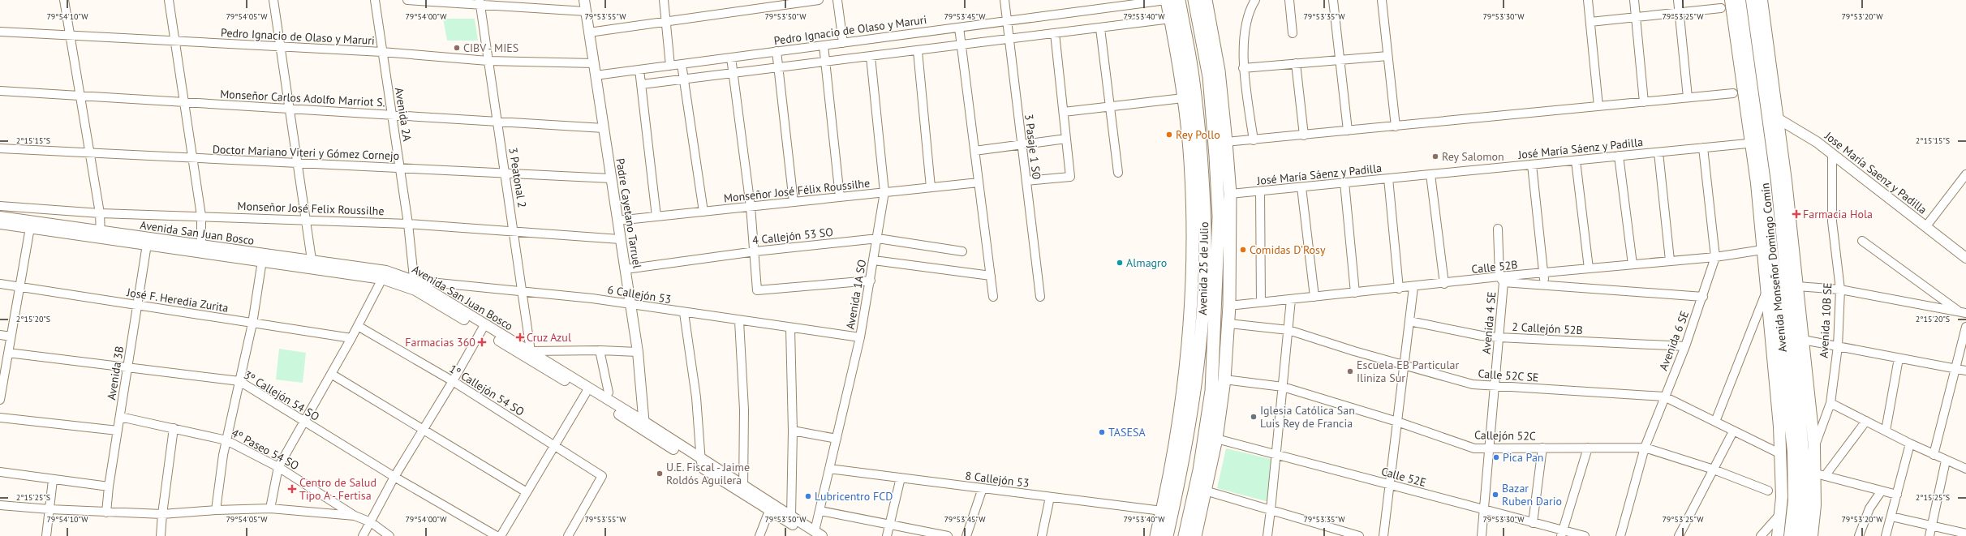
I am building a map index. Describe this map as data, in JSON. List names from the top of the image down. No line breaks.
{"streets":{"main road":["Avenida Monseñor Domingo Comín","Avenida 25 de Julio"],"street":["Pedro Ignacio de Olaso y Maruri","Monseñor Carlos Adolfo Marriot S.","Avenida 2A","3 Pasaje 1 SO","José María Sáenz y Padilla","Doctor Mariano Viteri y Gómez Cornejo","Jose María Saenz y Padilla","3 Peatonal 2","Monseñor José Félix Roussilhe","Monseñor José Felix Roussilhe","Padre Cayetano Tarruel","Avenida San Juan Bosco","4 Callejón 53 SO","Calle 52B","6 Callejón 53","Avenida 1A SO","José F. Heredia Zurita","Avenida 10B SE","Avenida 4 SE","2 Callejón 52B","Avenida 6 SE","Avenida 3B","Calle 52C SE","1º Callejón 54 SO","3º Callejón 54 SO","Callejón 52C","4º Paseo 54 SO","Calle 52E","8 Callejón 53"]},"crossings":[["Pedro Ignacio de Olaso y Maruri","Avenida 2A"],["Pedro Ignacio de Olaso y Maruri","3 Pasaje 1 SO"],["Pedro Ignacio de Olaso y Maruri","3 Peatonal 2"],["Pedro Ignacio de Olaso y Maruri","Padre Cayetano Tarruel"],["Pedro Ignacio de Olaso y Maruri","Avenida 25 de Julio"],["Monseñor Carlos Adolfo Marriot S.","Avenida 2A"],["Monseñor Carlos Adolfo Marriot S.","3 Peatonal 2"],["Monseñor Carlos Adolfo Marriot S.","Padre Cayetano Tarruel"],["Avenida 2A","Doctor Mariano Viteri y Gómez Cornejo"],["Avenida 2A","Monseñor José Felix Roussilhe"],["Avenida 2A","Avenida San Juan Bosco"],["Avenida 2A","6 Callejón 53"],["José María Sáenz y Padilla","Avenida Monseñor Domingo Comín"],["José María Sáenz y Padilla","Avenida 6 SE"],["Doctor Mariano Viteri y Gómez Cornejo","3 Peatonal 2"],["Doctor Mariano Viteri y Gómez Cornejo","Padre Cayetano Tarruel"],["Jose María Saenz y Padilla","Avenida Monseñor Domingo Comín"],["Jose María Saenz y Padilla","Avenida 10B SE"],["3 Peatonal 2","Monseñor José Felix Roussilhe"],["3 Peatonal 2","Avenida San Juan Bosco"],["3 Peatonal 2","6 Callejón 53"],["Monseñor José Félix Roussilhe","Padre Cayetano Tarruel"],["Monseñor José Félix Roussilhe","Avenida 1A SO"],["Monseñor José Felix Roussilhe","Padre Cayetano Tarruel"],["Padre Cayetano Tarruel","Avenida San Juan Bosco"],["Padre Cayetano Tarruel","4 Callejón 53 SO"],["Padre Cayetano Tarruel","6 Callejón 53"],["Avenida San Juan Bosco","6 Callejón 53"],["Avenida San Juan Bosco","Avenida 1A SO"],["Avenida San Juan Bosco","Avenida 3B"],["4 Callejón 53 SO","Avenida 1A SO"],["Calle 52B","Avenida Monseñor Domingo Comín"],["Calle 52B","Avenida 4 SE"],["Calle 52B","Avenida 6 SE"],["Avenida Monseñor Domingo Comín","Avenida 10B SE"],["Avenida Monseñor Domingo Comín","Calle 52C SE"],["Avenida 25 de Julio","8 Callejón 53"],["6 Callejón 53","Avenida 1A SO"],["Avenida 1A SO","8 Callejón 53"],["José F. Heredia Zurita","Avenida 3B"],["Avenida 4 SE","2 Callejón 52B"],["Avenida 4 SE","Calle 52C SE"],["Avenida 4 SE","Callejón 52C"],["Avenida 4 SE","Calle 52E"],["2 Callejón 52B","Avenida 6 SE"],["Avenida 6 SE","Calle 52C SE"],["Avenida 6 SE","Callejón 52C"],["Avenida 3B","3º Callejón 54 SO"],["Avenida 3B","4º Paseo 54 SO"]],"places":{"other":["CIBV - MIES","Rey Pollo","Rey Salomon","Comidas D'Rosy","Almagro","Escuela EB Particular Iliniza Sur","Iglesia Católica San Luis Rey de Francia","TASESA","Pica Pan","U.E. Fiscal - Jaime Roldós Aguilera","Bazar Ruben Dario","Lubricentro FCD"],"health":["Farmacia Hola","Cruz Azul","Farmacias 360","Centro de Salud Tipo A - Fertisa"]},"coordinates":["79°54'10\"W","79°54'05\"W","79°54'00\"W","79°53'55\"W","79°53'50\"W","79°53'45\"W","79°53'40\"W","79°53'35\"W","79°53'30\"W","79°53'25\"W","79°53'20\"W","2°15'15\"S","2°15'20\"S","2°15'25\"S"]}
